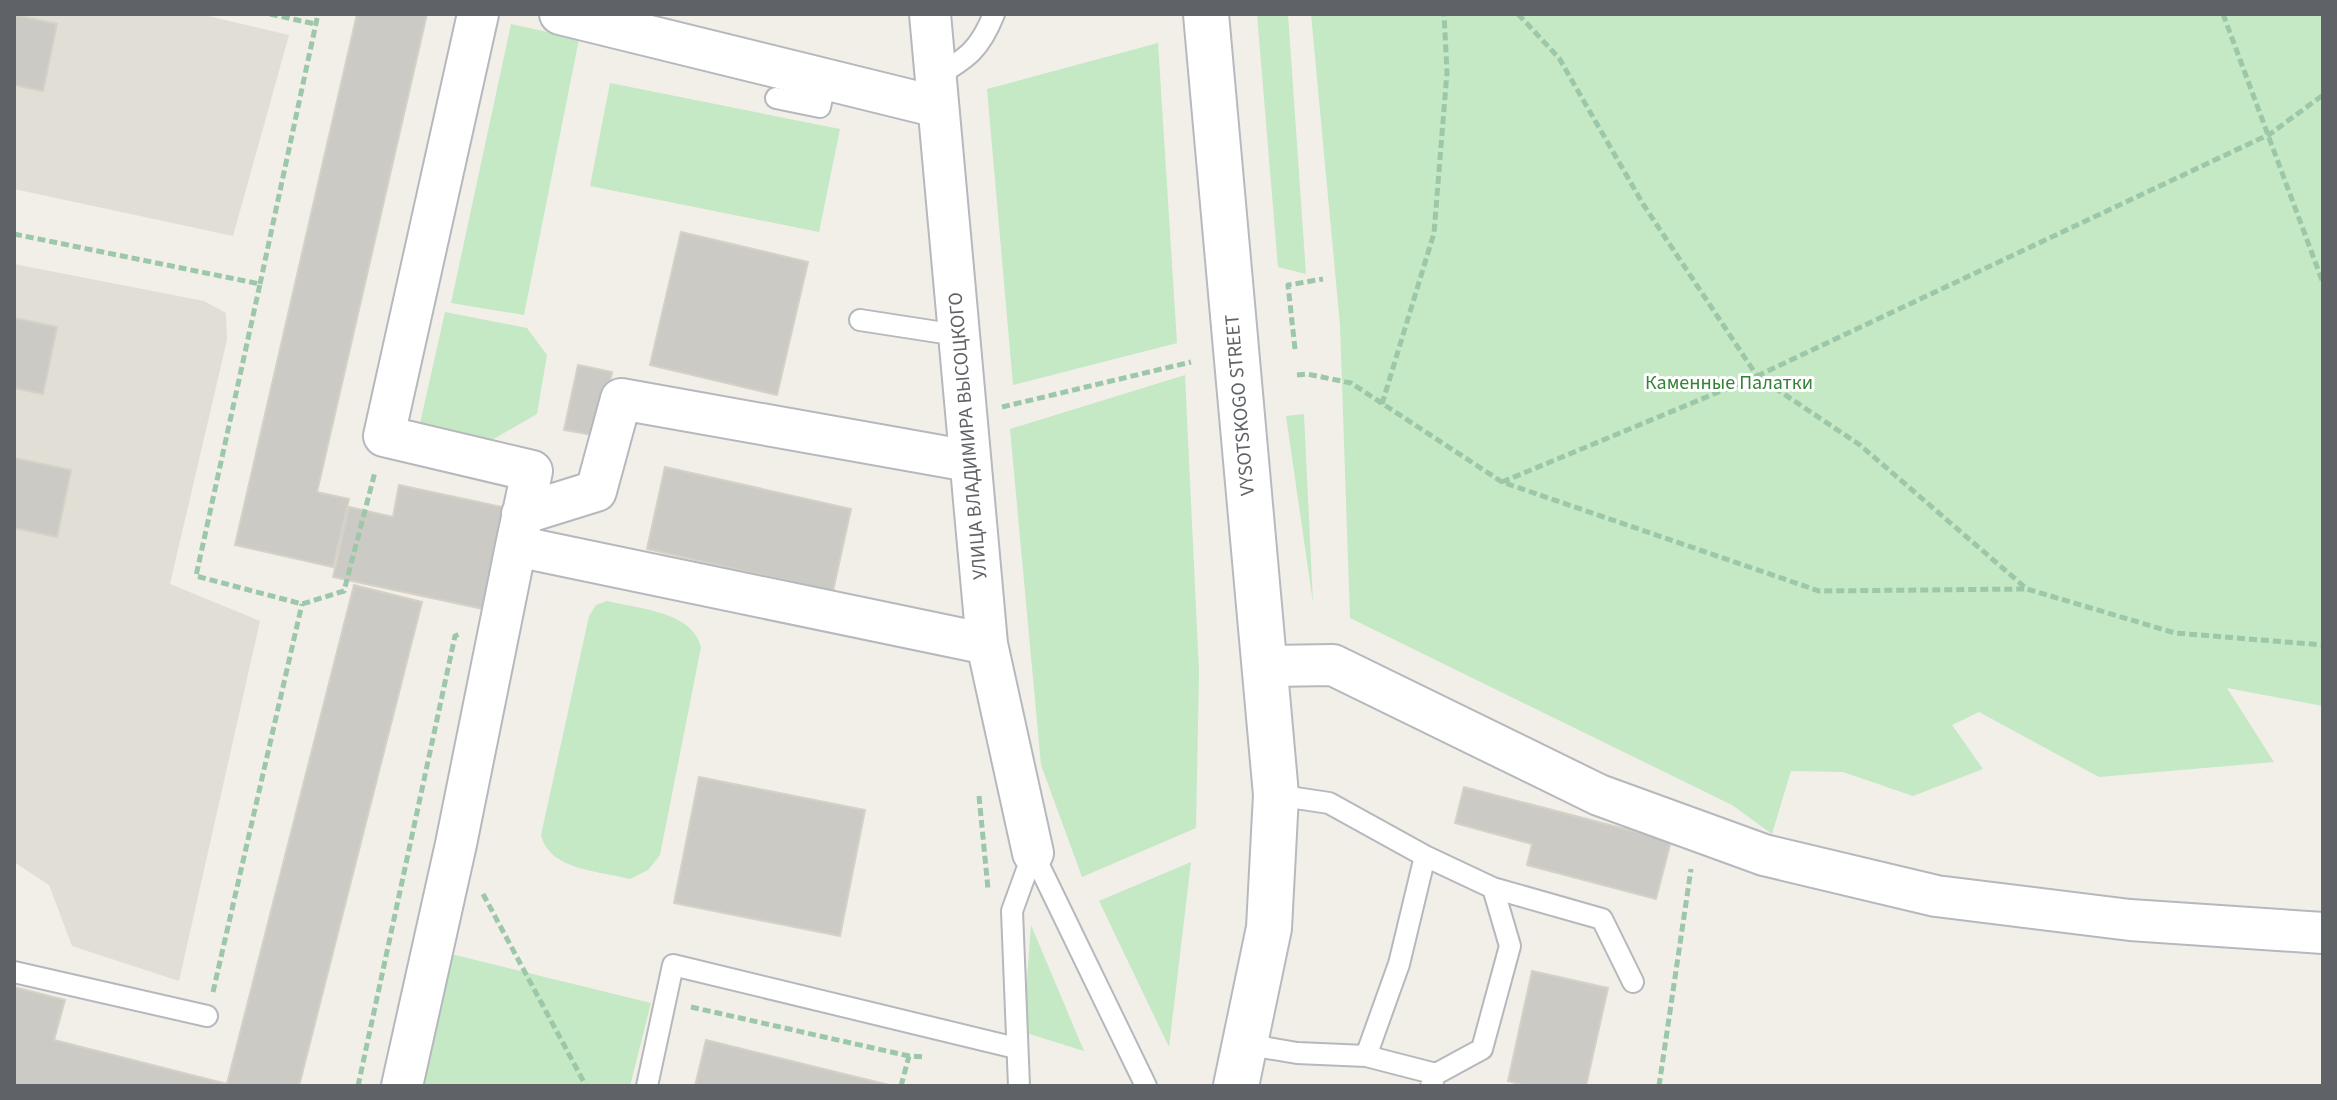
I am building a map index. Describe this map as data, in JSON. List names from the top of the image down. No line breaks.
{"streets":{"main road":["VYSOTSKOGO STREET"],"street":["УЛИЦА ВЛАДИМИРА ВЫСОЦКОГО"]},"parks":["Каменные Палатки"]}
